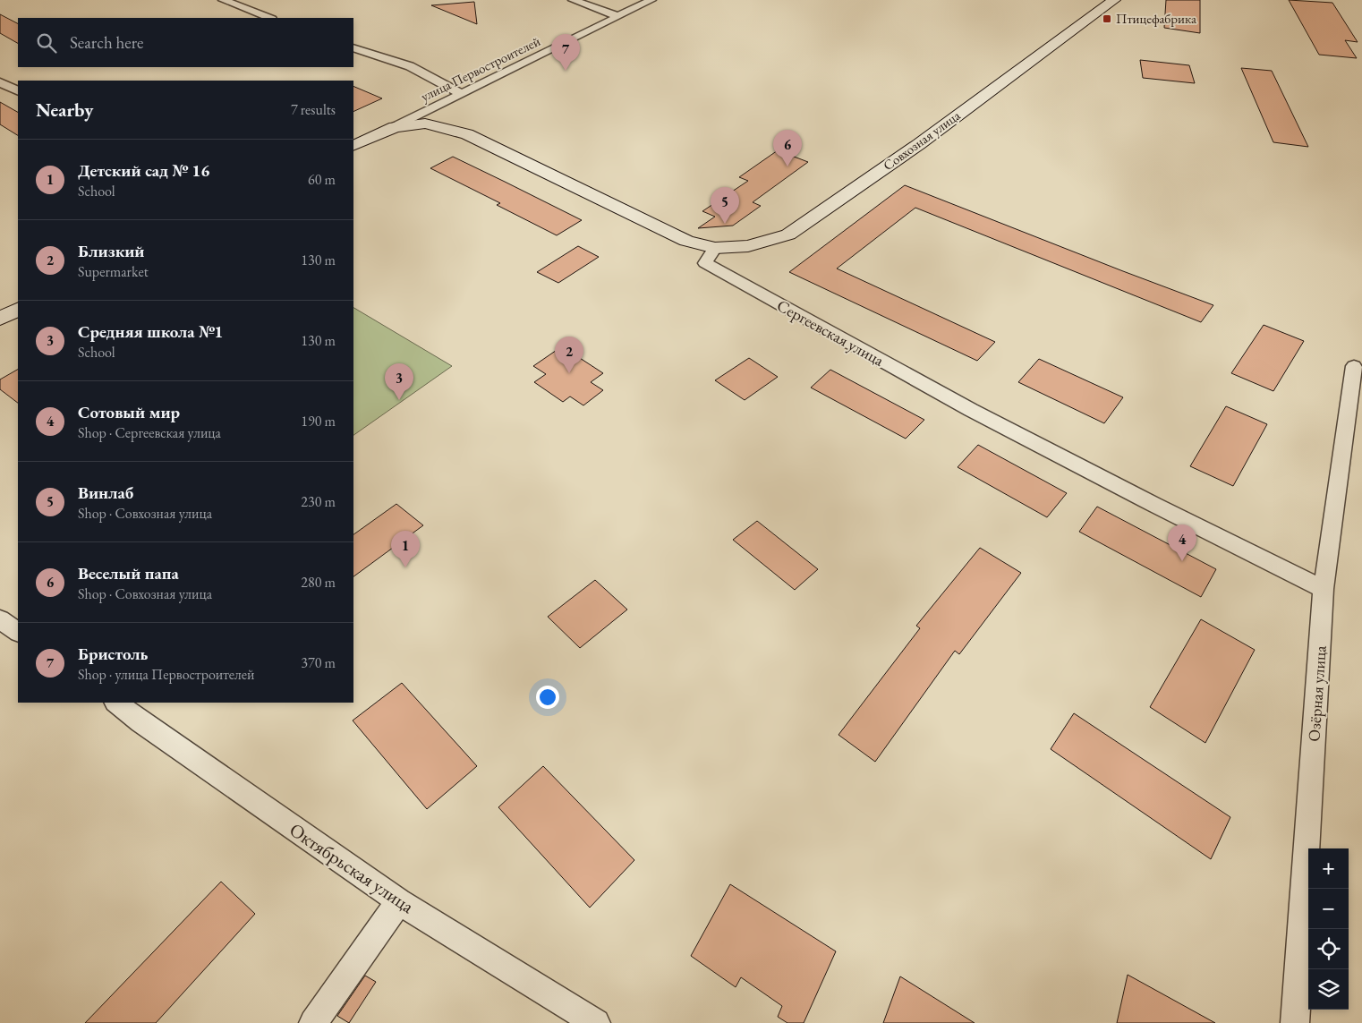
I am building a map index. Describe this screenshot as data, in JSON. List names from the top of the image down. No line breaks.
{"streets":{"main road":["Совхозная улица"],"street":["улица Первостроителей","Сергеевская улица","Озёрная улица","Октябрьская улица"]},"crossings":[["Совхозная улица","Сергеевская улица"],["Сергеевская улица","Озёрная улица"]],"places":{"transit":["Птицефабрика"]},"page":{"search":"Search here","pins":["7","6","5","2","3","4","1"],"heading":["Nearby","7 results"],"list":[{"mark":"1","name":"Детский сад № 16","note":"School","value":"60 m"},{"mark":"2","name":"Близкий","note":"Supermarket","value":"130 m"},{"mark":"3","name":"Средняя школа №1","note":"School","value":"130 m"},{"mark":"4","name":"Сотовый мир","note":"Shop · Сергеевская улица","value":"190 m"},{"mark":"5","name":"Винлаб","note":"Shop · Совхозная улица","value":"230 m"},{"mark":"6","name":"Веселый папа","note":"Shop · Совхозная улица","value":"280 m"},{"mark":"7","name":"Бристоль","note":"Shop · улица Первостроителей","value":"370 m"}],"map_buttons":["+","−"]}}
